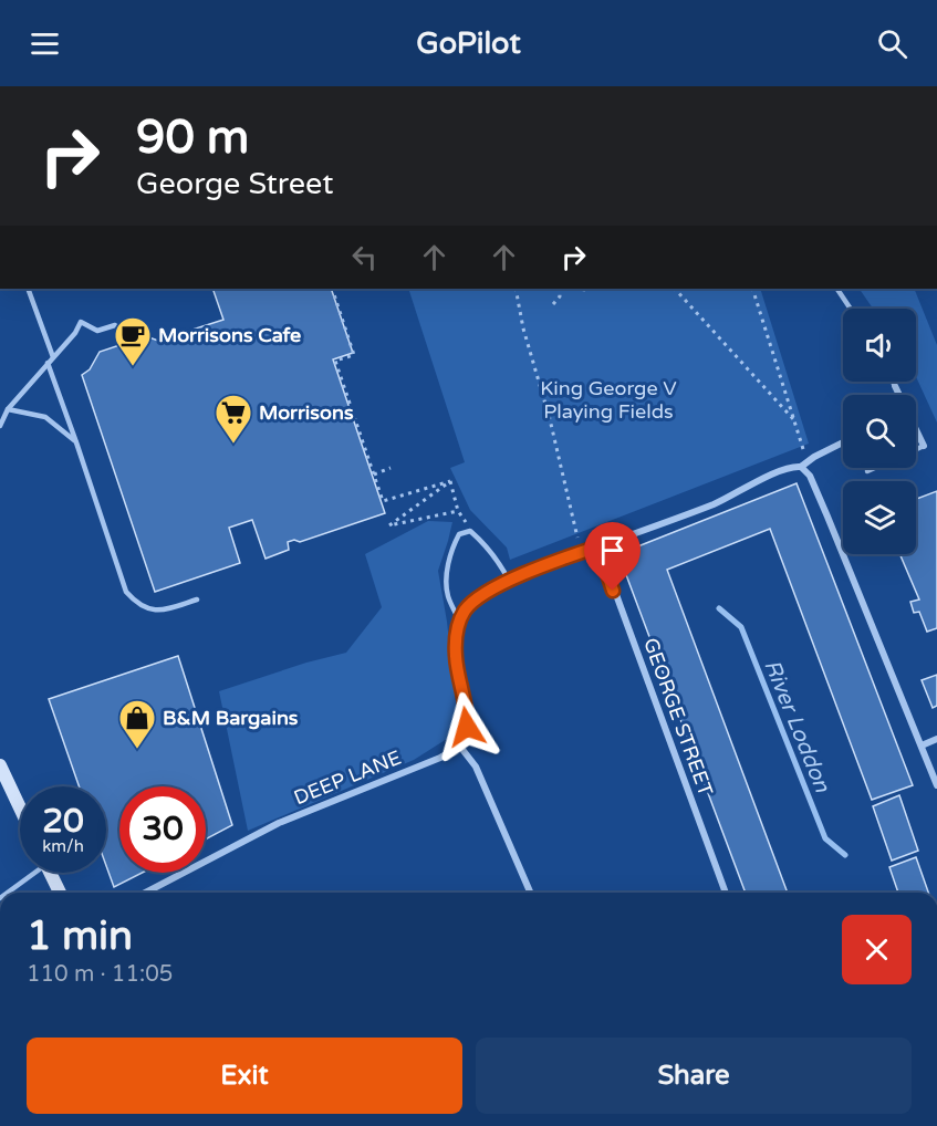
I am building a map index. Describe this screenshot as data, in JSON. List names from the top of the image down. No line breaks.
{"streets":{"street":["GEORGE STREET","DEEP LANE"]},"water":["River Loddon"],"parks":["King George V Playing Fields"],"places":{"cafe":["Morrisons Cafe"],"supermarket":["Morrisons"],"shop":["B&M Bargains"]},"page":{"header":"GoPilot","turn":["90 m","George Street"],"speed":"20 km/h","limit":"30","heading":["1 min","110 m · 11:05"],"buttons":["Exit","Share"]}}
